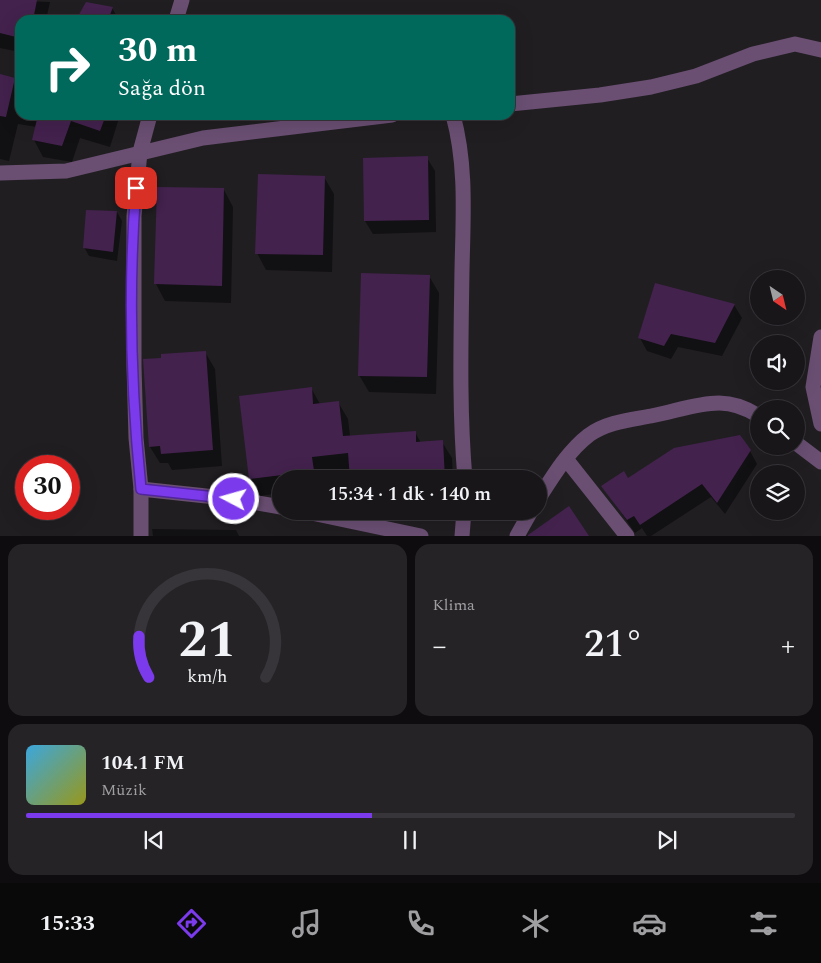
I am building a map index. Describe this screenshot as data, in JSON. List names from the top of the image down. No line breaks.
{"north":"bottom right","page":{"turn":["30 m","Sağa dön"],"limit":"30","trip":"15:34 · 1 dk · 140 m","tile":"Klima","heat":["−","21°","+"],"song":["104.1 FM","Müzik"],"tabs":"15:33","gauge":["21","km/h"]}}
